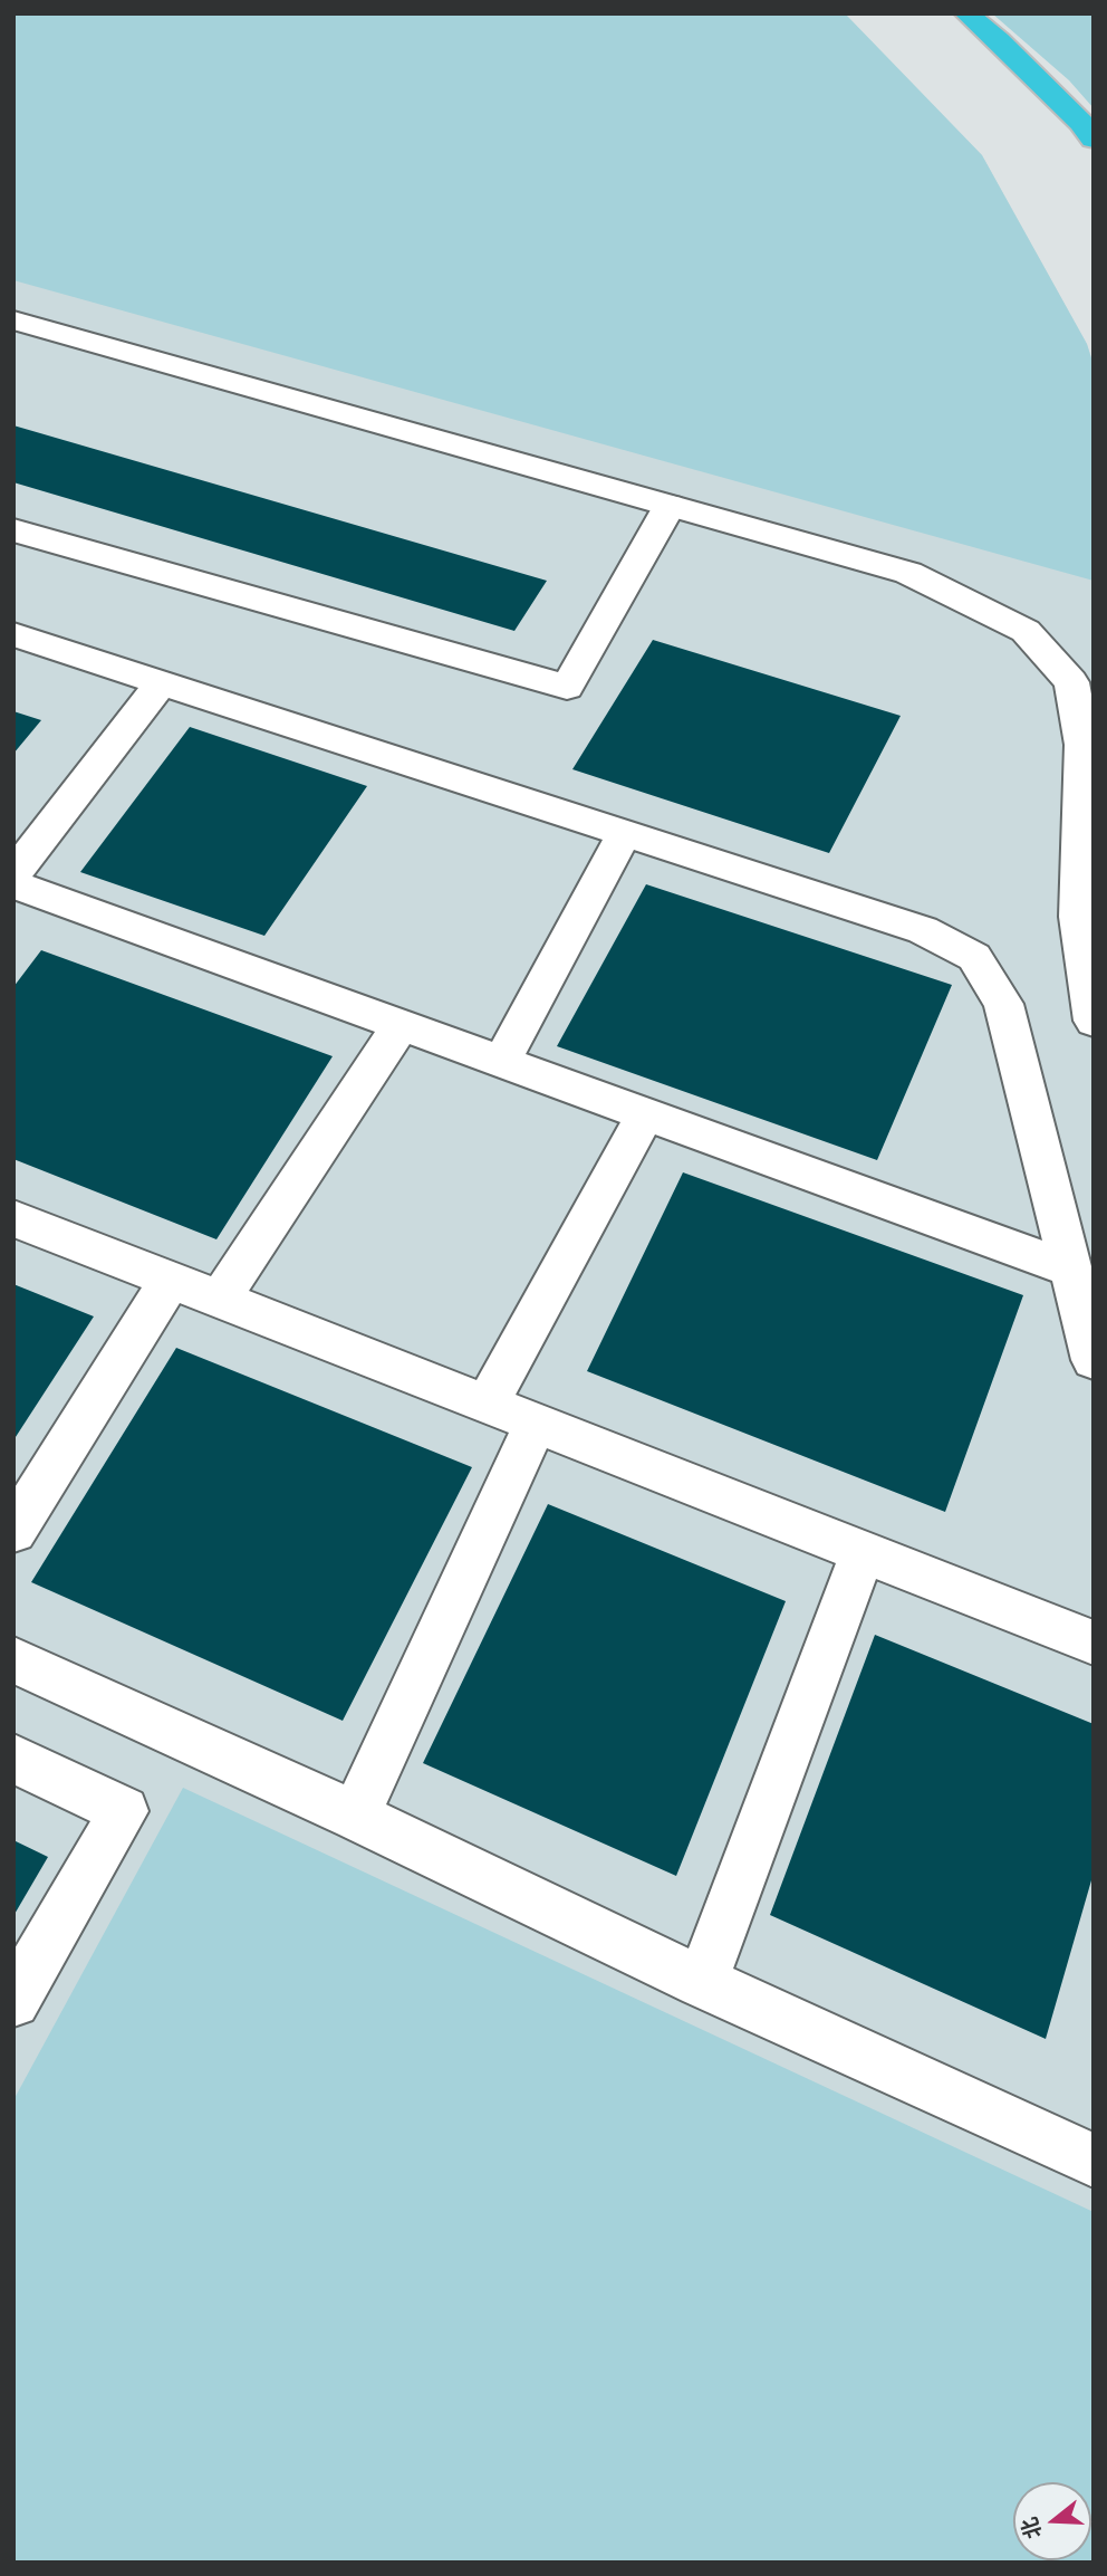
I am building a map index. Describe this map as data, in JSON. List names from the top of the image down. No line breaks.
{"north":"left"}
